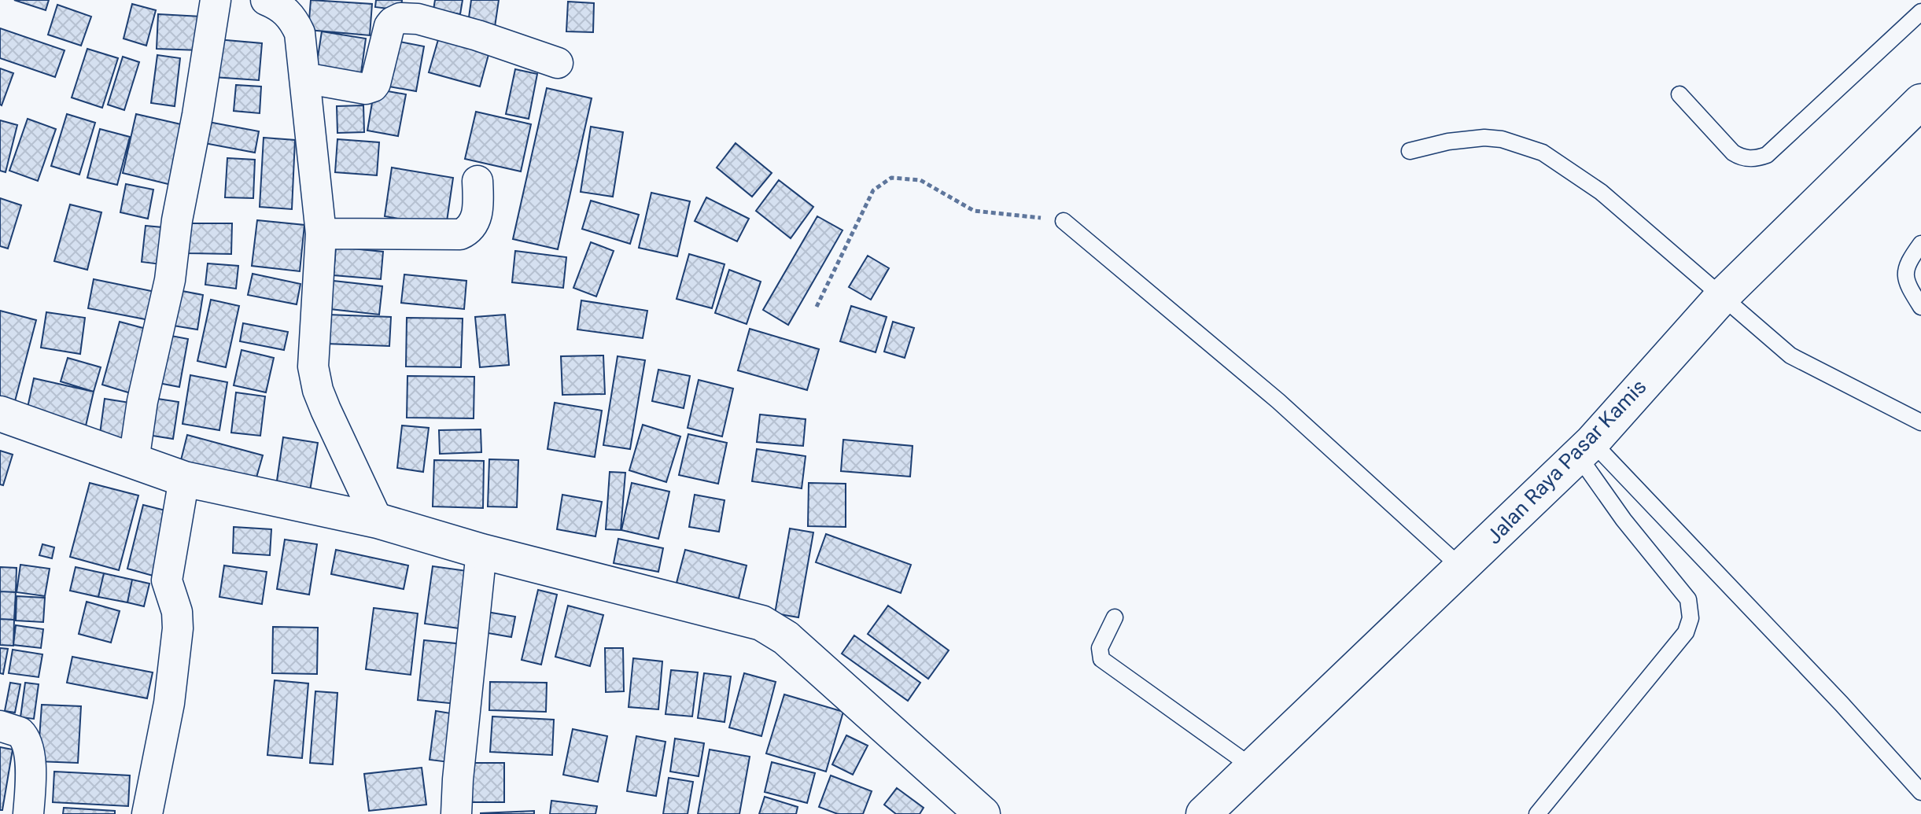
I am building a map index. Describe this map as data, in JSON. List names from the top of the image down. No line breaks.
{"streets":{"street":["Jalan Raya Pasar Kamis"]}}
